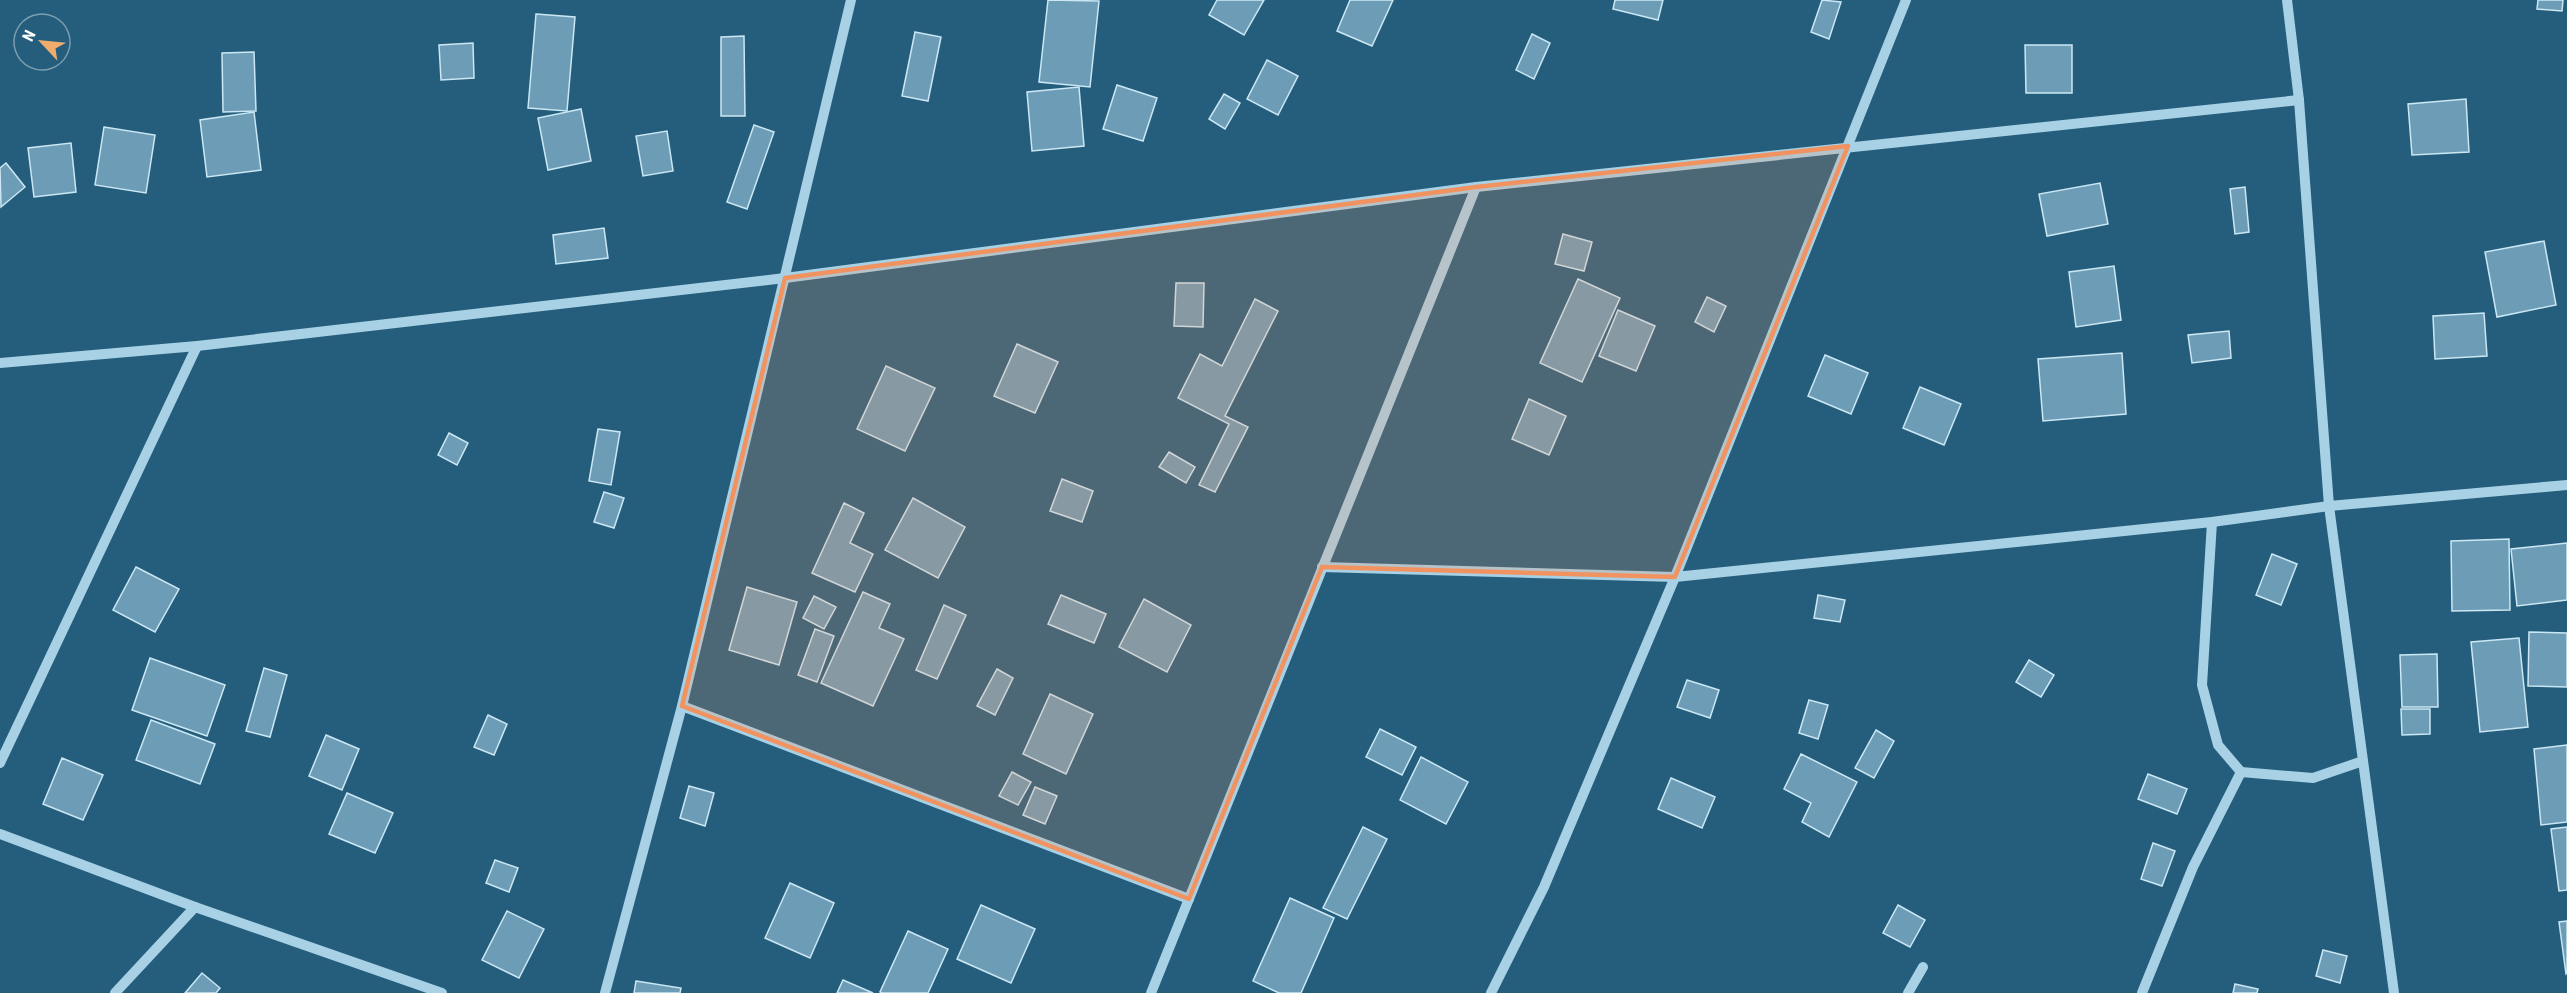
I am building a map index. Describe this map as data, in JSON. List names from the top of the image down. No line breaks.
{"north":"top left"}
